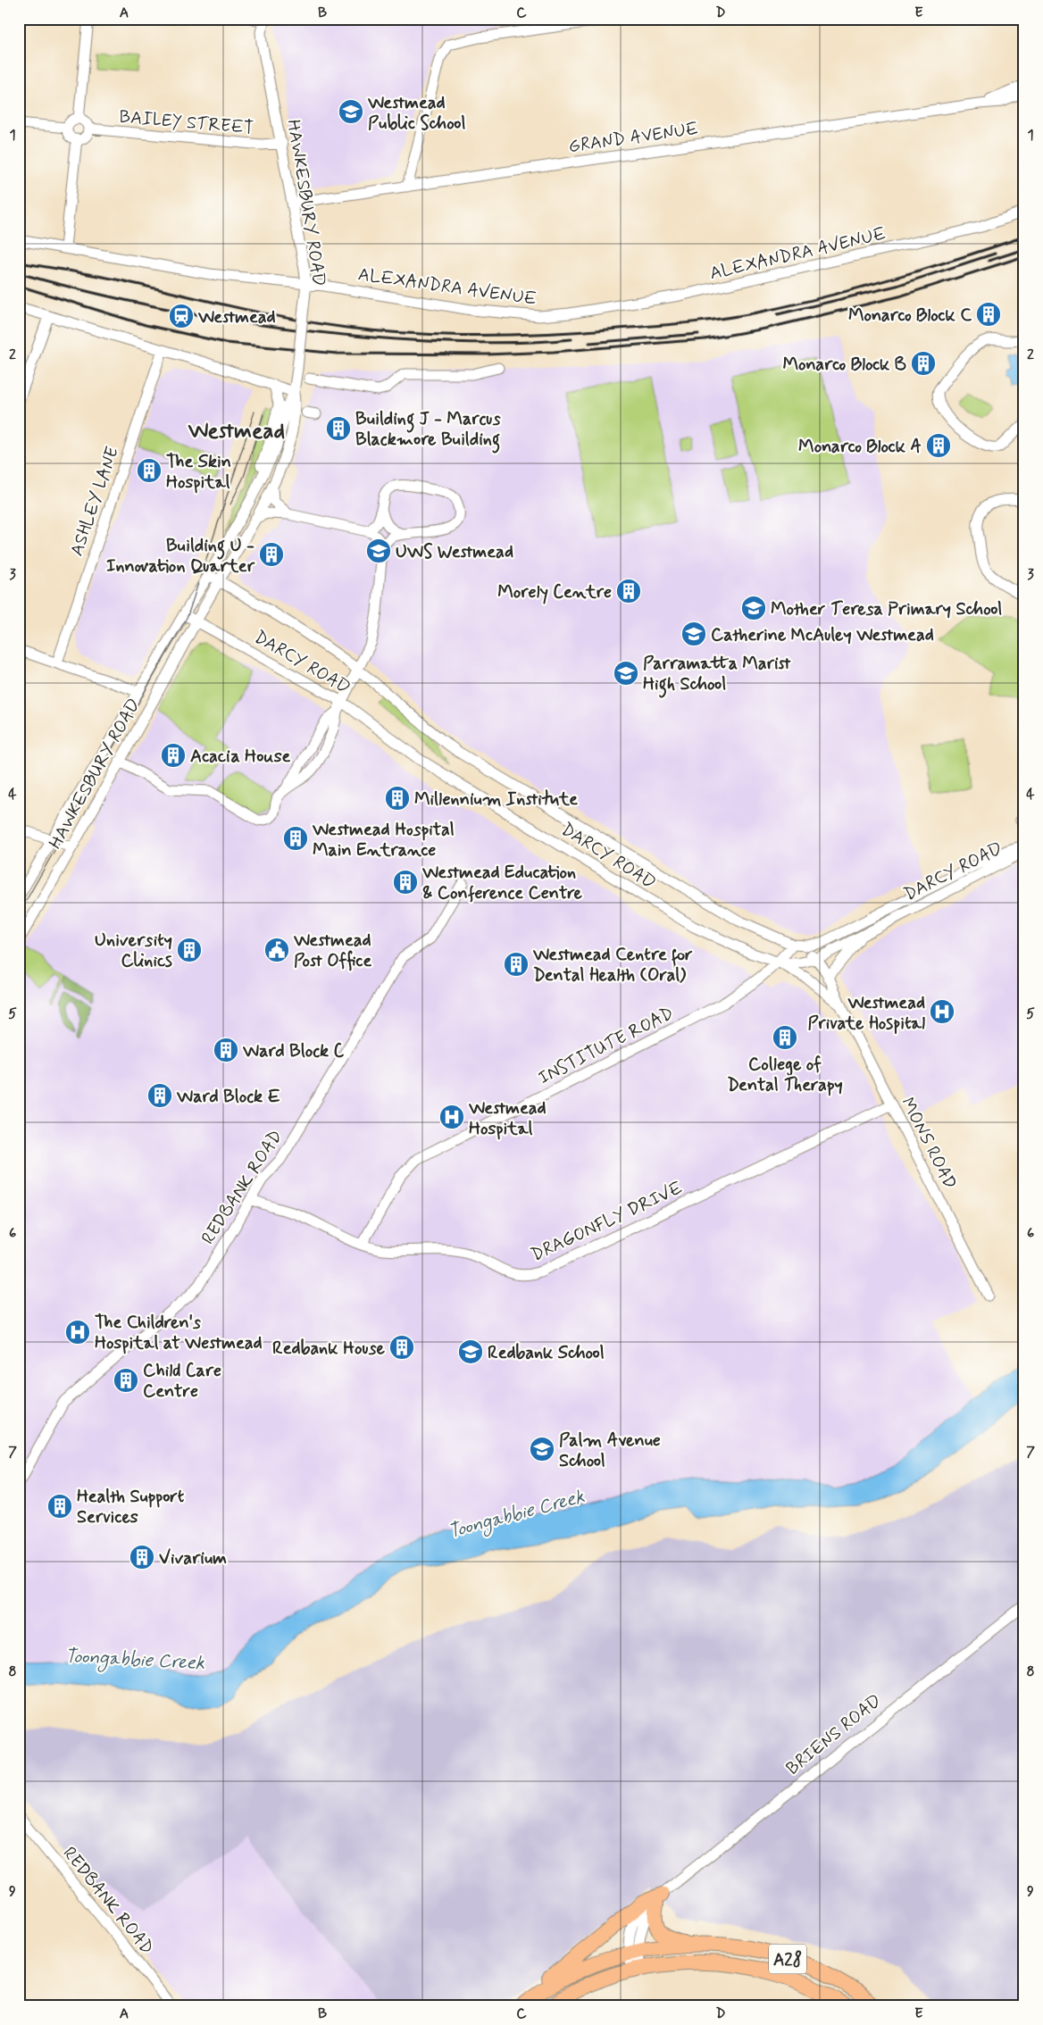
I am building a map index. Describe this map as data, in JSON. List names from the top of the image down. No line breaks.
{"streets":{"highway":["A28"],"street":["BAILEY STREET","GRAND AVENUE","HAWKESBURY ROAD","ALEXANDRA AVENUE","ASHLEY LANE","DARCY ROAD","INSTITUTE ROAD","MONS ROAD","REDBANK ROAD","DRAGONFLY DRIVE","BRIENS ROAD"]},"crossings":[["BAILEY STREET","HAWKESBURY ROAD"],["GRAND AVENUE","HAWKESBURY ROAD"],["HAWKESBURY ROAD","ALEXANDRA AVENUE"],["HAWKESBURY ROAD","DARCY ROAD"],["DARCY ROAD","INSTITUTE ROAD"],["DARCY ROAD","MONS ROAD"],["INSTITUTE ROAD","MONS ROAD"],["INSTITUTE ROAD","DRAGONFLY DRIVE"],["MONS ROAD","DRAGONFLY DRIVE"],["REDBANK ROAD","DRAGONFLY DRIVE"],["BRIENS ROAD","A28"]],"districts":["Westmead"],"water":["Toongabbie Creek"],"places":{"school or university":["Westmead Public School","UWS Westmead","Mother Teresa Primary School","Catherine McAuley Westmead","Parramatta Marist High School","Redbank School","Palm Avenue School"],"building":["Monarco Block C","Monarco Block B","Building J - Marcus Blackmore Building","Monarco Block A","The Skin Hospital","Building U - Innovation Quarter","Morely Centre","Acacia House","Millennium Institute","Westmead Hospital Main Entrance","Westmead Education & Conference Centre","University Clinics","Westmead Centre for Dental Health (Oral)","College of Dental Therapy","Ward Block C","Ward Block E","Redbank House","Child Care Centre","Health Support Services","Vivarium"],"station":["Westmead"],"public building":["Westmead Post Office"],"hospital":["Westmead Private Hospital","Westmead Hospital","The Children's Hospital at Westmead"]},"grid":{"columns":["A","B","C","D","E"],"rows":["1","2","3","4","5","6","7","8","9"]}}
